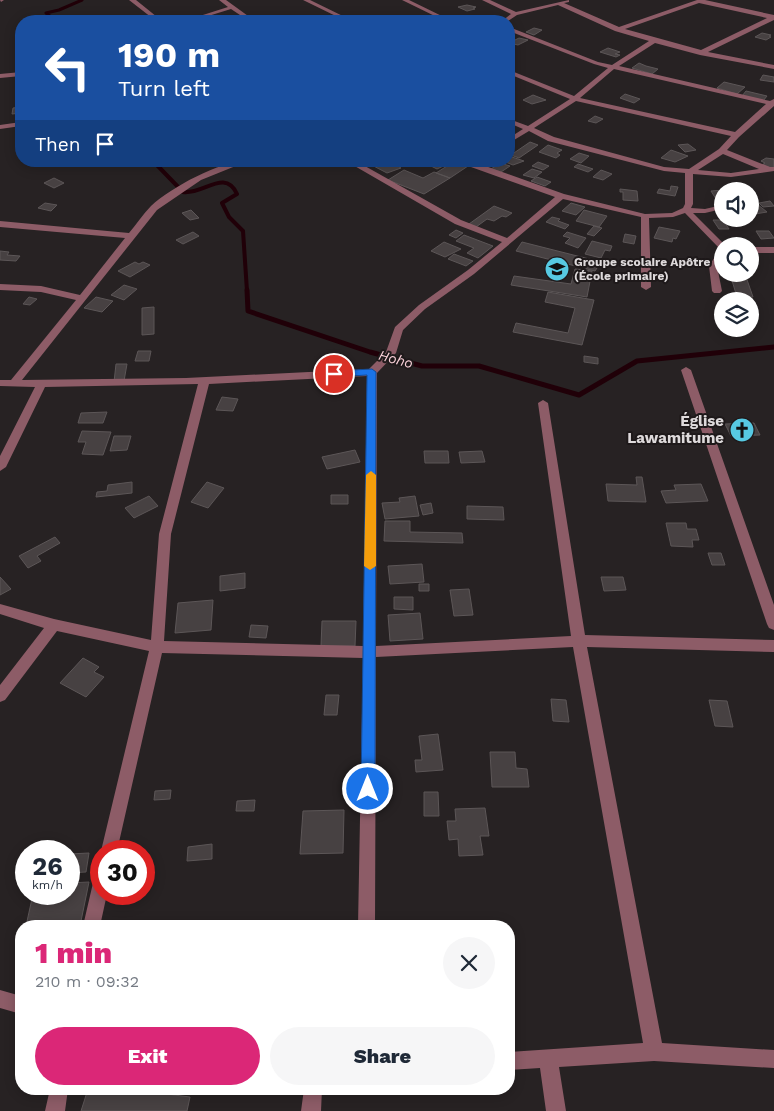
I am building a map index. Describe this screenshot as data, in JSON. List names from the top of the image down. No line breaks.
{"water":["Hoho"],"places":{"school or university":["Groupe scolaire Apôtre (École primaire)"],"church":["Église Lawamitume"]},"page":{"turn":["190 m","Turn left"],"then":"Then","speed":"26 km/h","limit":"30","heading":["1 min","210 m · 09:32"],"buttons":["Exit","Share"]}}
